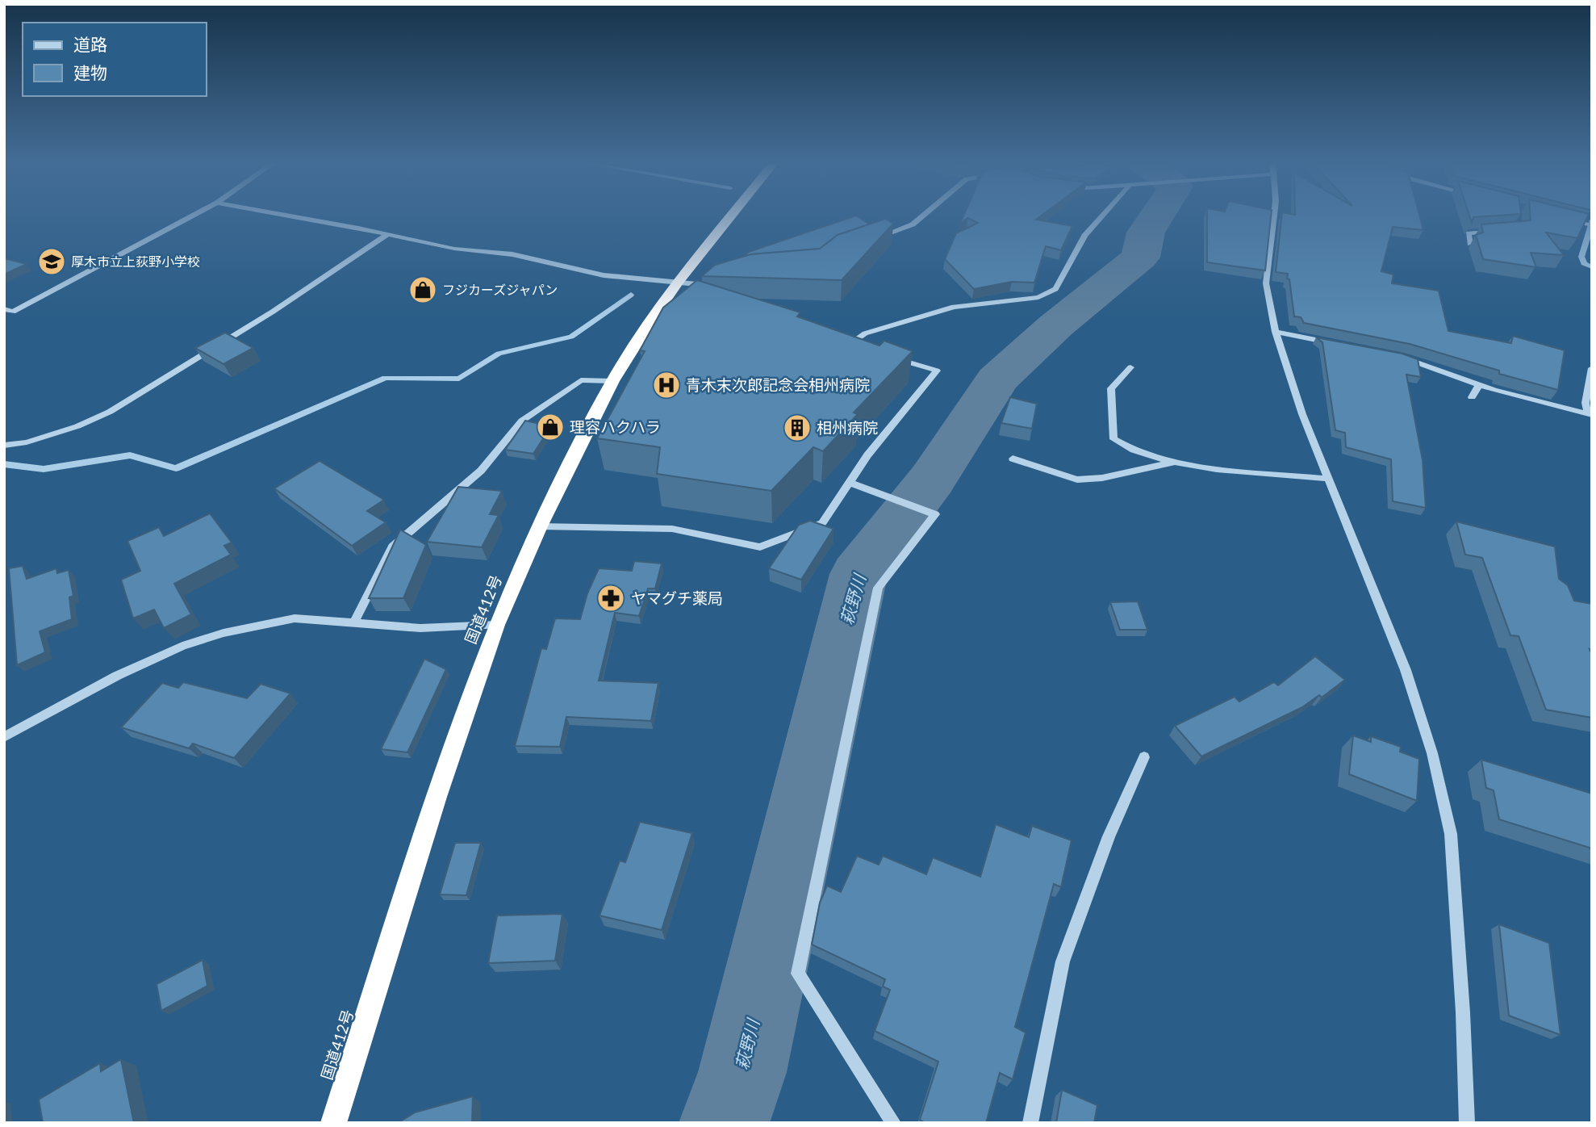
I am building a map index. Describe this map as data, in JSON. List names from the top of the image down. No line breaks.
{"streets":{"highway":["国道412号"]},"water":["萩野川"],"places":{"school or university":["厚木市立上荻野小学校"],"shop":["フジカーズジャパン","理容ハクハラ"],"hospital":["青木末次郎記念会相州病院"],"building":["相州病院"],"pharmacy":["ヤマグチ薬局"]},"legend":["道路","建物"]}
